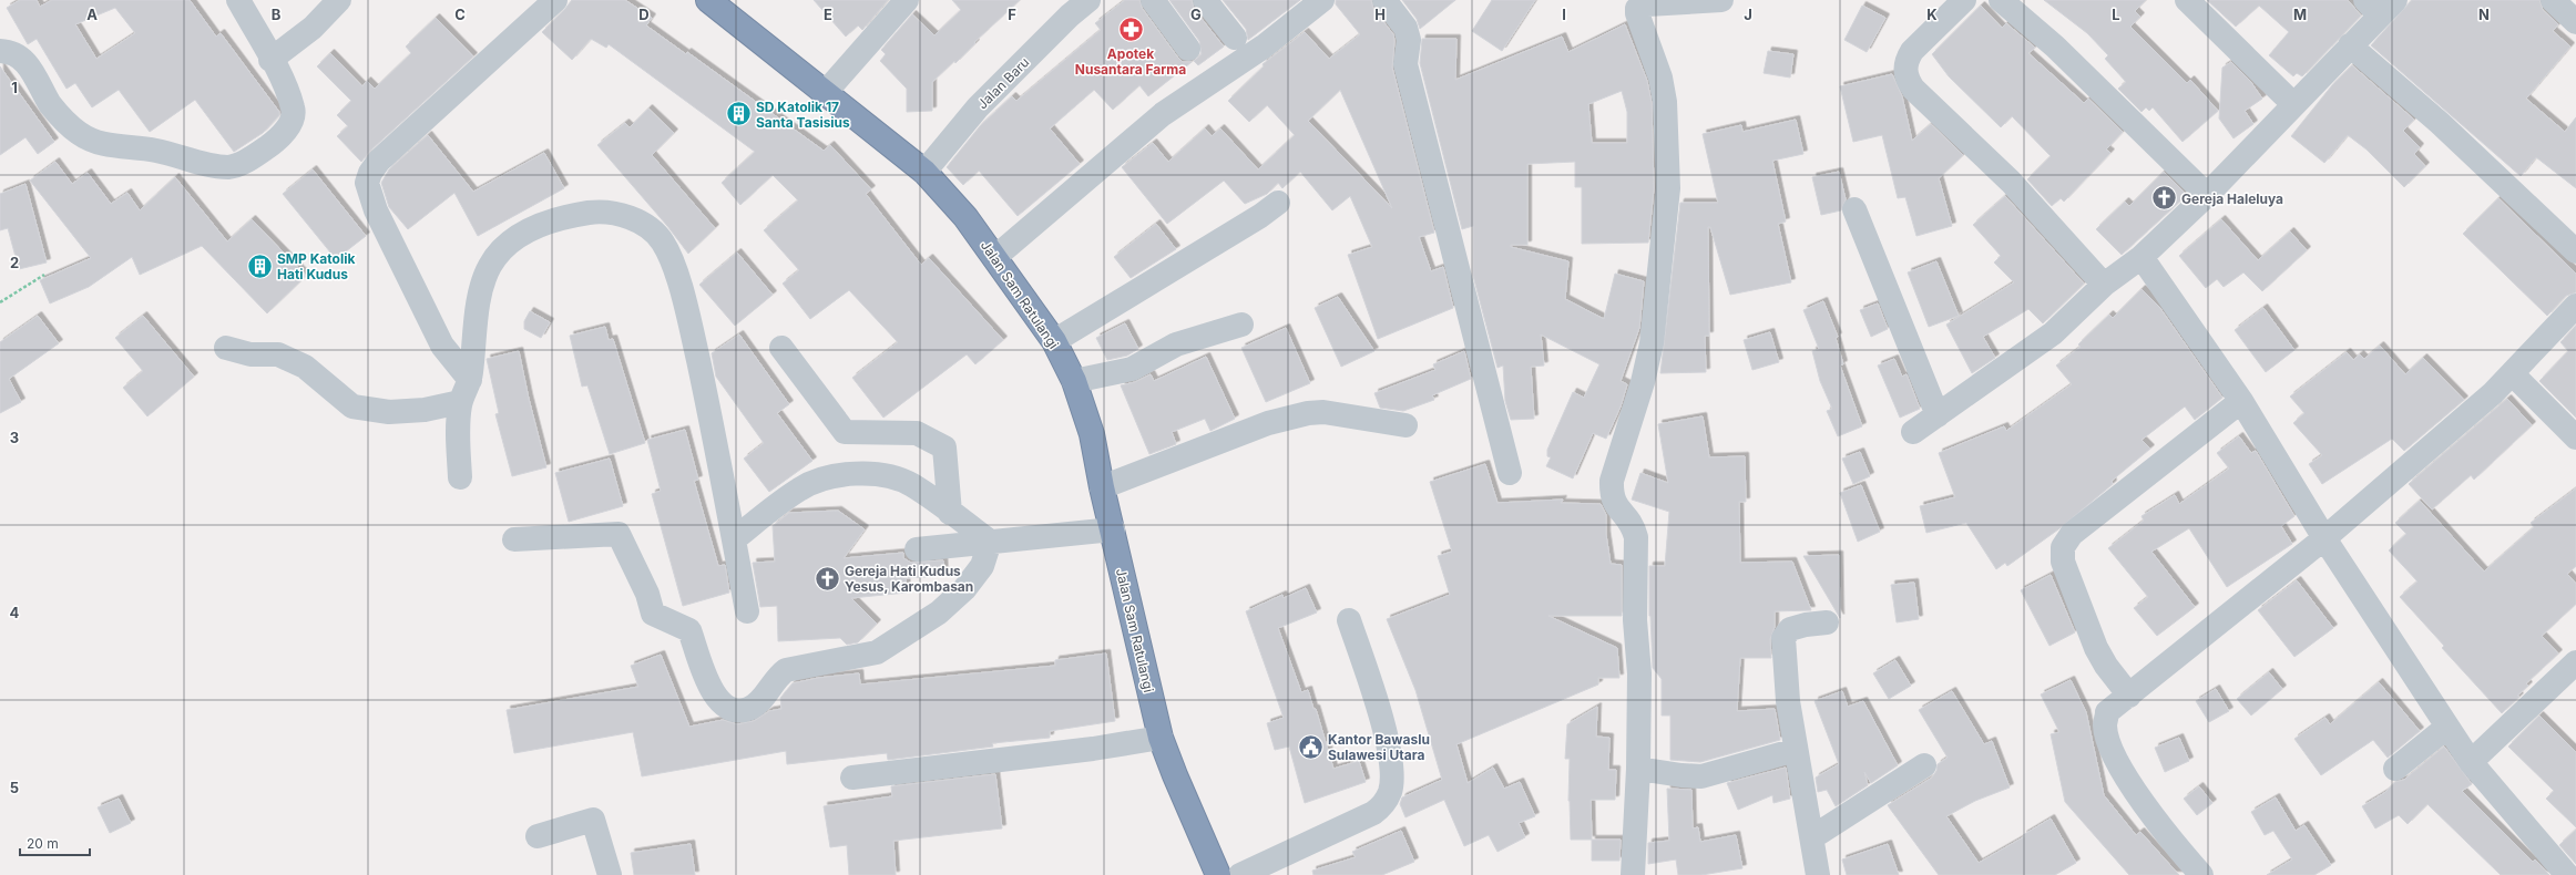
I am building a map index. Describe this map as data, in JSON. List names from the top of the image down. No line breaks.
{"streets":{"highway":["Jalan Sam Ratulangi"],"street":["Jalan Baru"]},"crossings":[["Jalan Baru","Jalan Sam Ratulangi"]],"places":{"pharmacy":["Apotek Nusantara Farma"],"building":["SD Katolik 17 Santa Tasisius","SMP Katolik Hati Kudus"],"church":["Gereja Haleluya","Gereja Hati Kudus Yesus, Karombasan"],"public building":["Kantor Bawaslu Sulawesi Utara"]},"scale_bar":"20 m","grid":{"columns":["A","B","C","D","E","F","G","H","I","J","K","L","M","N"],"rows":["1","2","3","4","5"]}}
